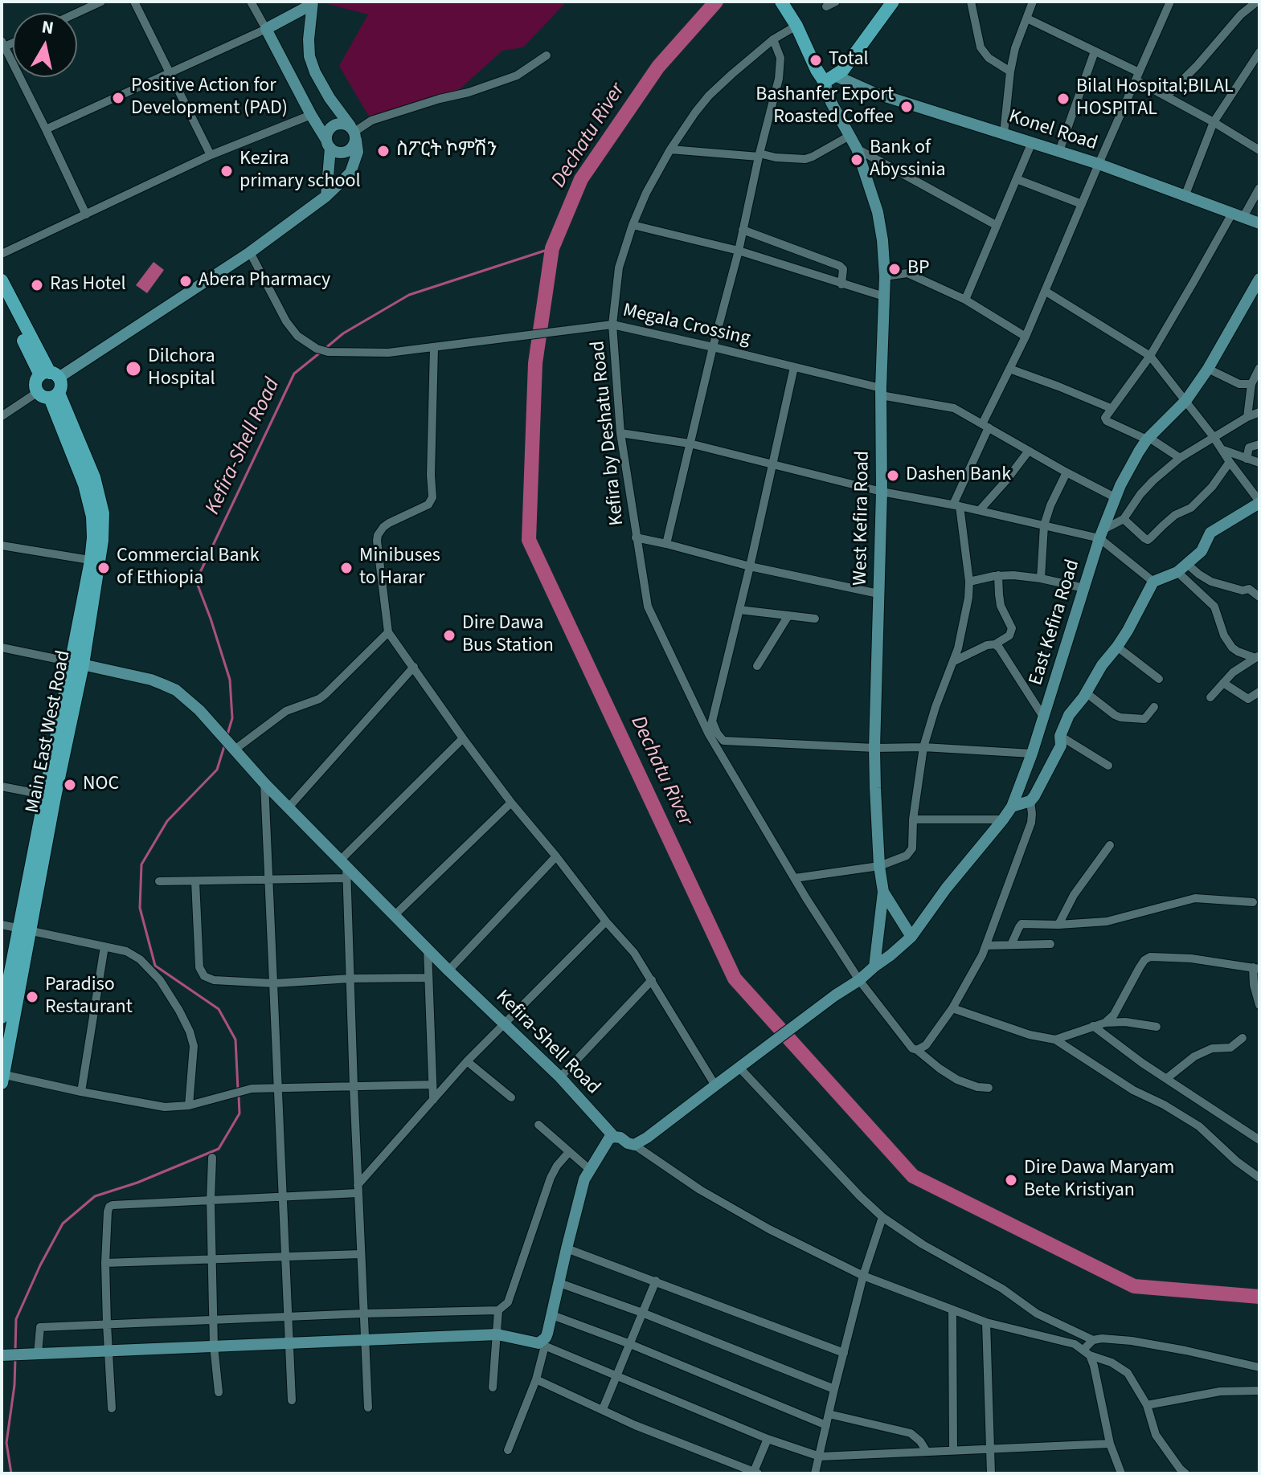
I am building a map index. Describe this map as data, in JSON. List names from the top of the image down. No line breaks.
{"streets":{"main road":["Konel Road","West Kefira Road","East Kefira Road","Main East West Road","Kefira-Shell Road"],"street":["Megala Crossing","Kefira by Deshatu Road"]},"crossings":[["Konel Road","West Kefira Road"],["Megala Crossing","Kefira by Deshatu Road"],["Megala Crossing","West Kefira Road"],["Megala Crossing","East Kefira Road"],["West Kefira Road","East Kefira Road"],["Main East West Road","Kefira-Shell Road"]],"water":["Dechatu River","Kefira-Shell Road"],"places":["Total","Positive Action for Development (PAD)","Bilal Hospital;BILAL HOSPITAL","Bashanfer Export Roasted Coffee","ስፖርት ኮምሽን","Bank of Abyssinia","Kezira primary school","BP","Abera Pharmacy","Ras Hotel","Dilchora Hospital","Dashen Bank","Commercial Bank of Ethiopia","Minibuses to Harar","Dire Dawa Bus Station","NOC","Paradiso Restaurant","Dire Dawa Maryam Bete Kristiyan"],"north":"top"}
